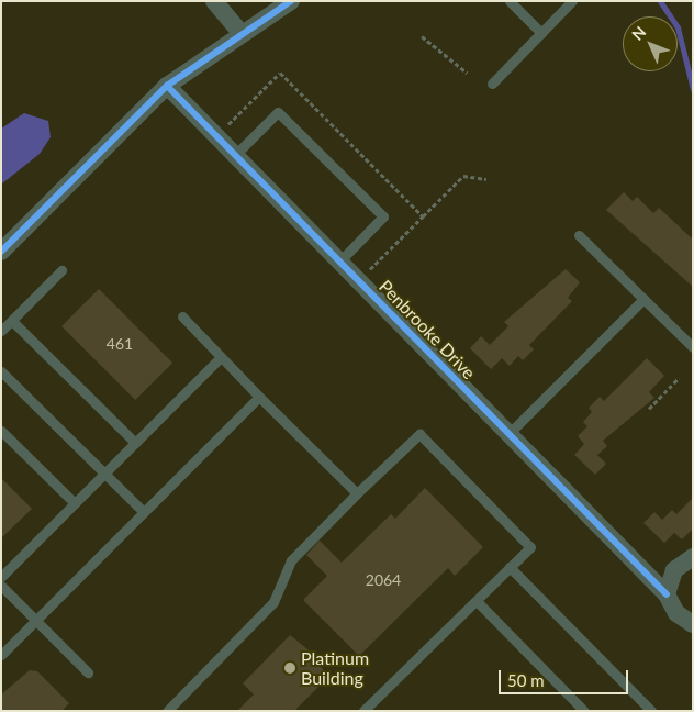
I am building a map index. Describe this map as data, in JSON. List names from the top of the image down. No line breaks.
{"streets":{"street":["Penbrooke Drive"]},"places":["Platinum Building"],"house_numbers":["461","2064"],"scale_bar":"50 m","north":"top left"}
